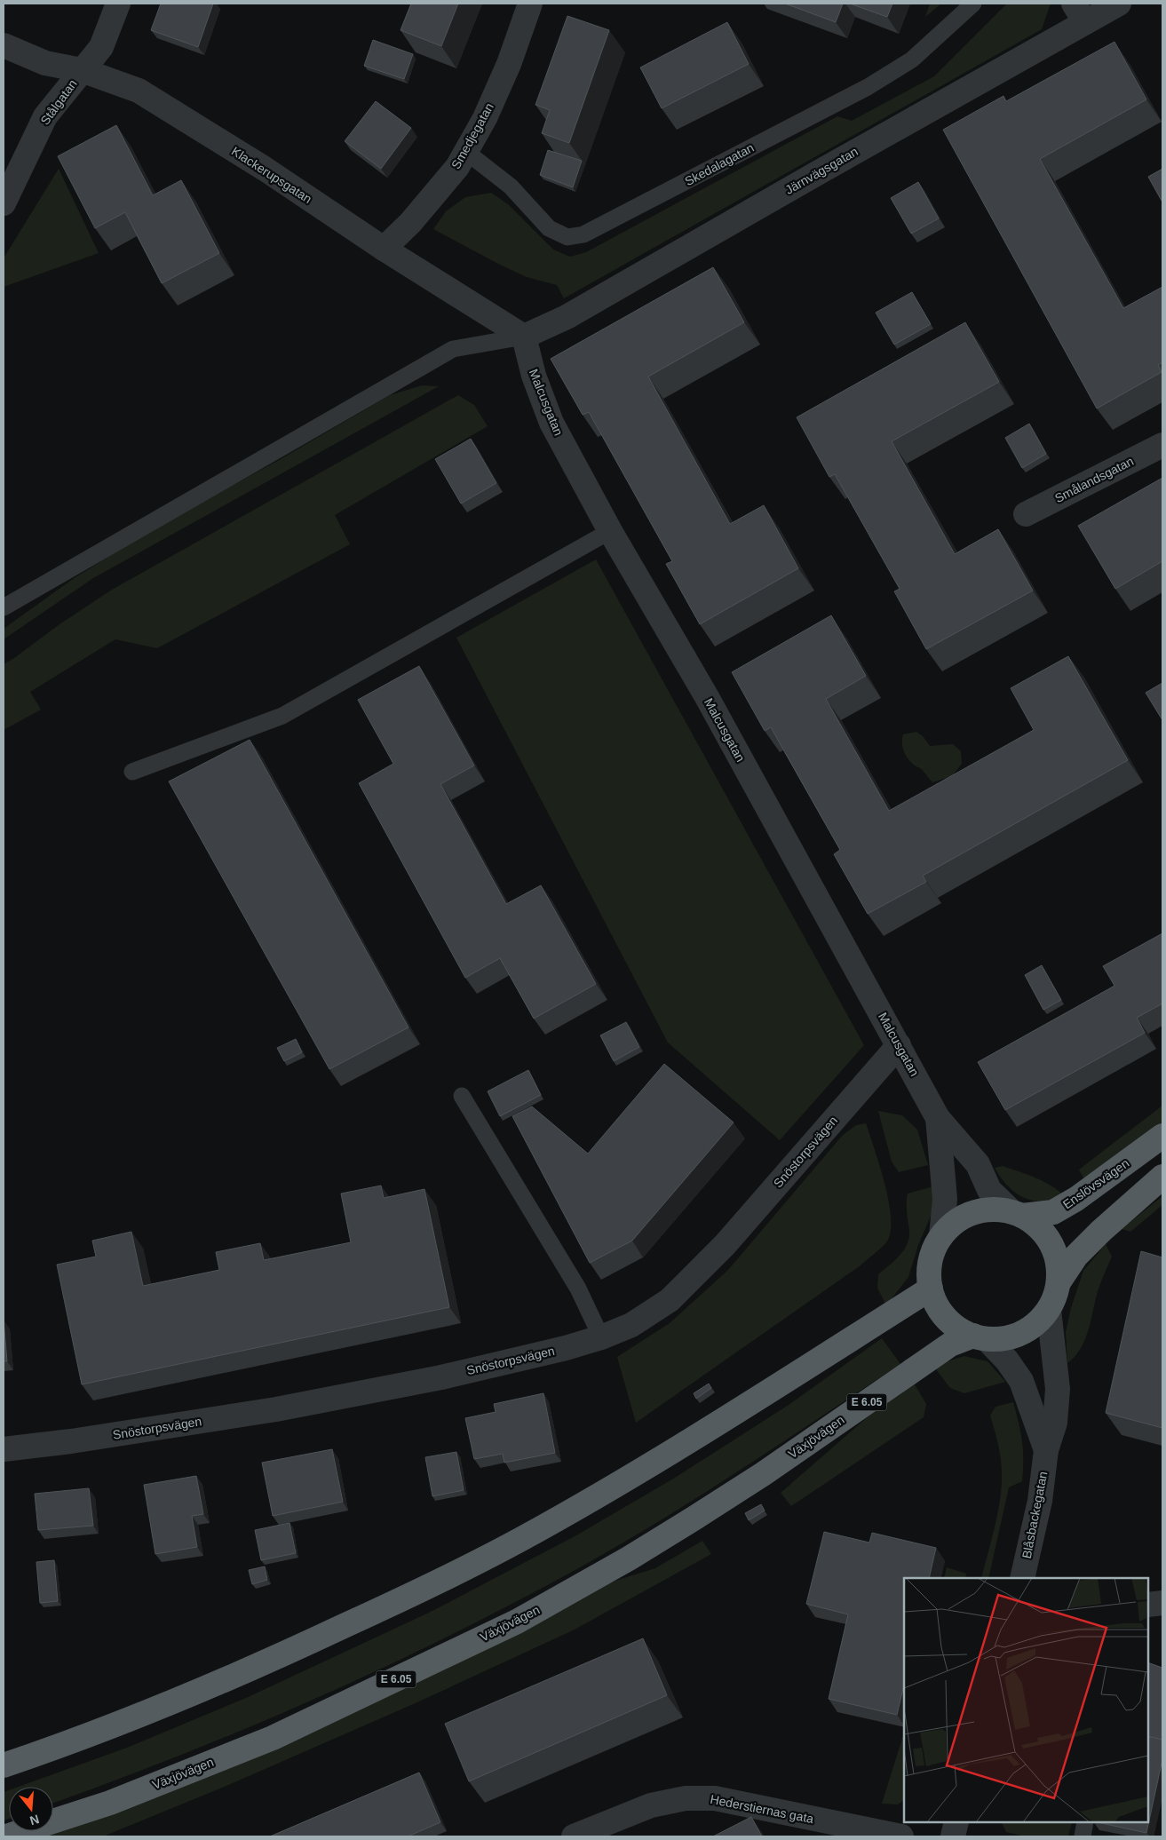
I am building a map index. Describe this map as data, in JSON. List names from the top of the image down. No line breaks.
{"streets":{"highway":["Enslövsvägen","E 6.05","Växjövägen"],"street":["Stålgatan","Smedjegatan","Järnvägsgatan","Klackerupsgatan","Malcusgatan","Smålandsgatan","Snöstorpsvägen","Blåsbackegatan","Hederstiernas gata"],"lane":["Skedalagatan"]},"crossings":[["Stålgatan","Klackerupsgatan"],["Smedjegatan","Skedalagatan"],["Smedjegatan","Klackerupsgatan"],["Järnvägsgatan","Klackerupsgatan"],["Järnvägsgatan","Malcusgatan"],["Klackerupsgatan","Malcusgatan"],["Malcusgatan","Snöstorpsvägen"],["Malcusgatan","Enslövsvägen"],["Malcusgatan","E 6.05"],["Malcusgatan","Växjövägen"],["Malcusgatan","Blåsbackegatan"],["Enslövsvägen","E 6.05"],["Enslövsvägen","Växjövägen"],["Enslövsvägen","Blåsbackegatan"],["E 6.05","Växjövägen"],["E 6.05","Blåsbackegatan"],["Växjövägen","Blåsbackegatan"]],"north":"bottom"}
